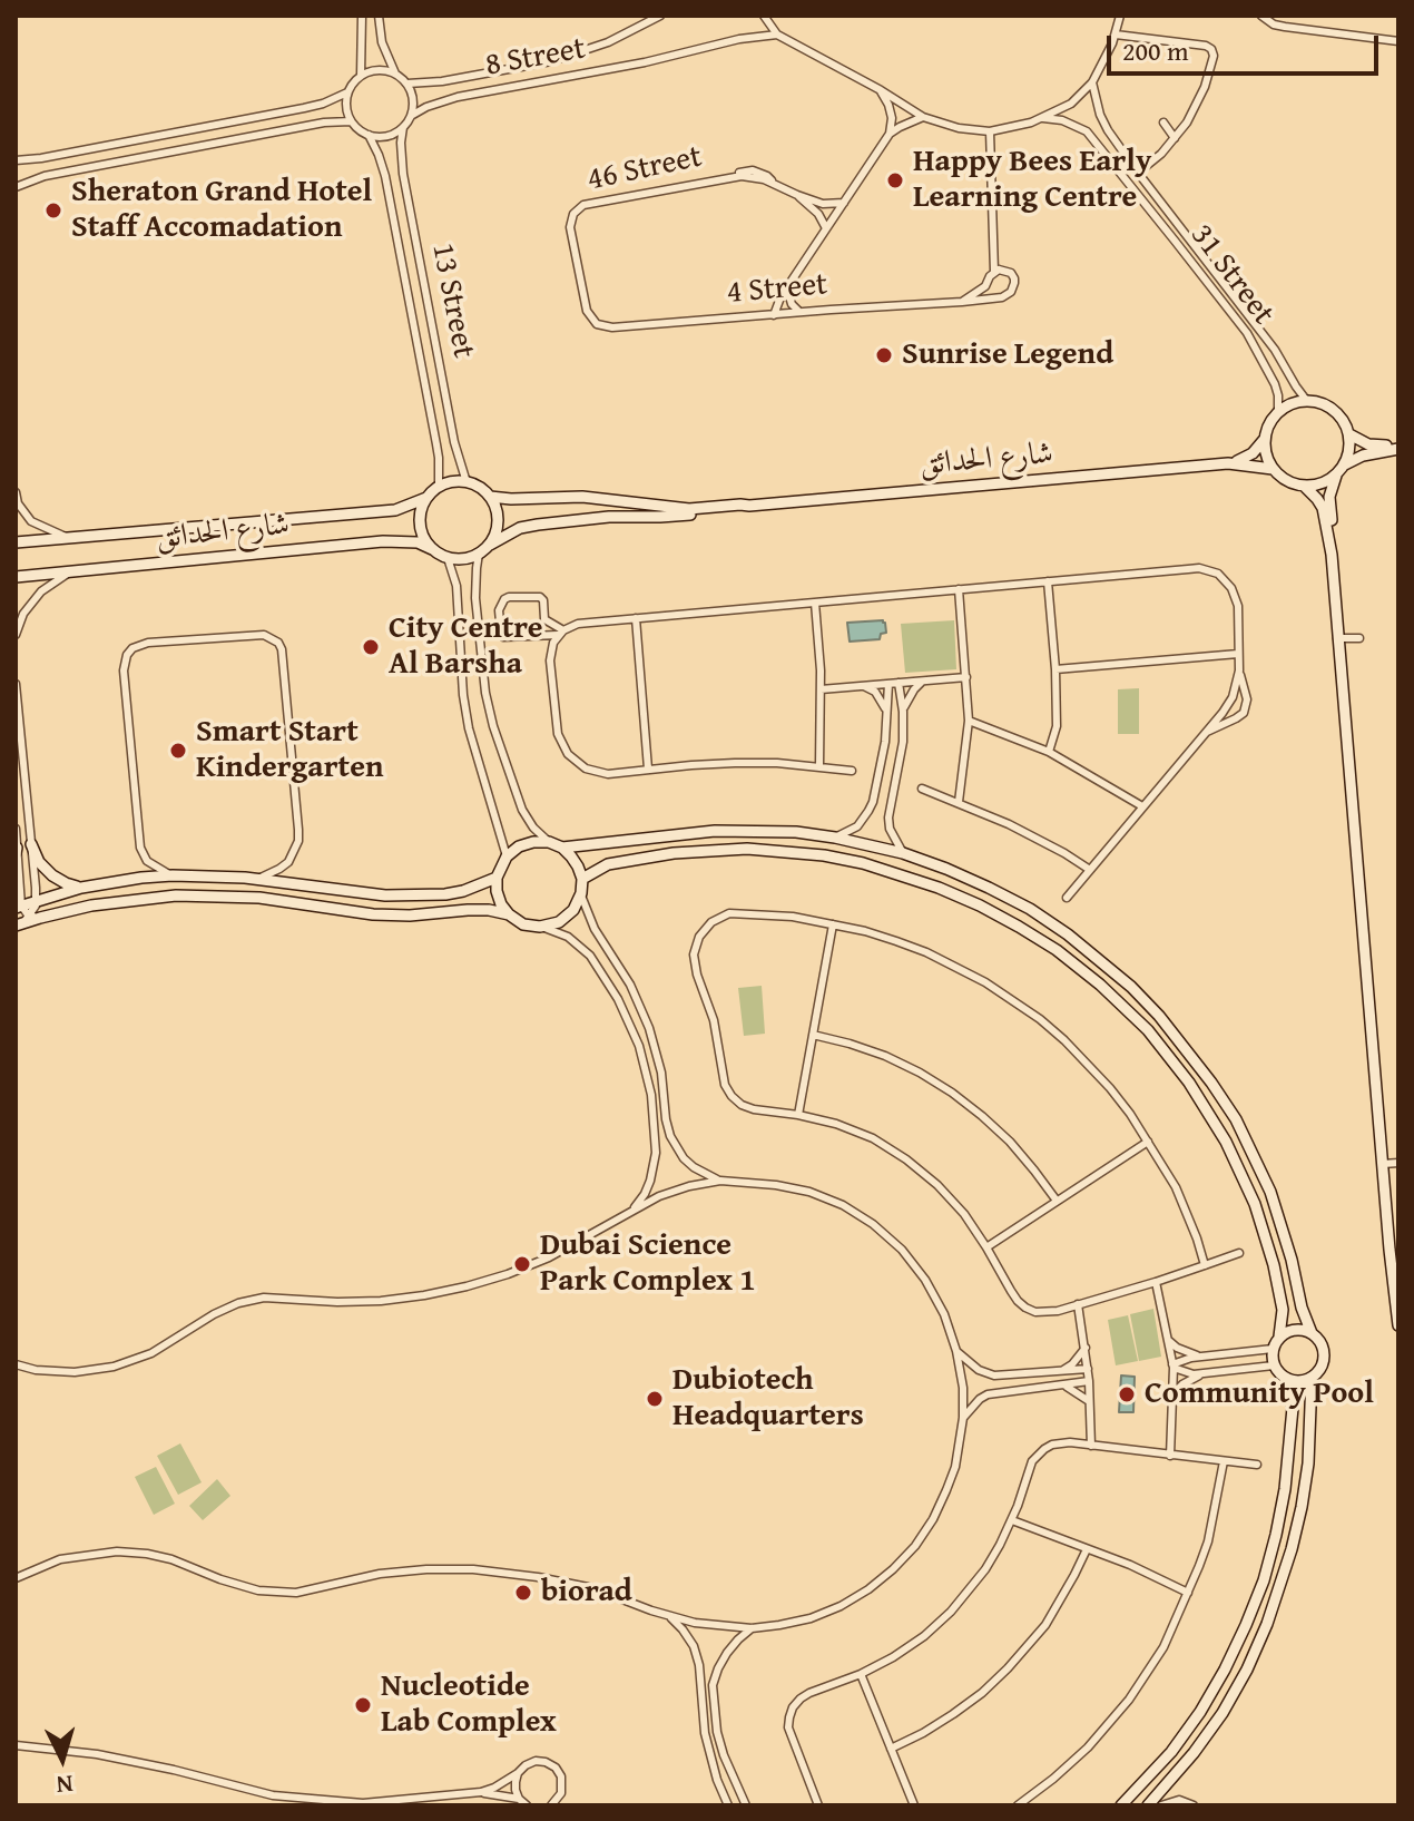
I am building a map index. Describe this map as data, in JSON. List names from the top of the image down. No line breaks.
{"streets":{"street":["8 Street","46 Street","31 Street","4 Street","13 Street","شارع الحدائق"]},"crossings":[["8 Street","13 Street"],["46 Street","4 Street"],["31 Street","شارع الحدائق"],["13 Street","شارع الحدائق"]],"places":["Happy Bees Early Learning Centre","Sheraton Grand Hotel Staff Accomadation","Sunrise Legend","City Centre Al Barsha","Smart Start Kindergarten","Dubai Science Park Complex 1","Community Pool","Dubiotech Headquarters","biorad","Nucleotide Lab Complex"],"scale_bar":"200 m","north":"bottom"}
